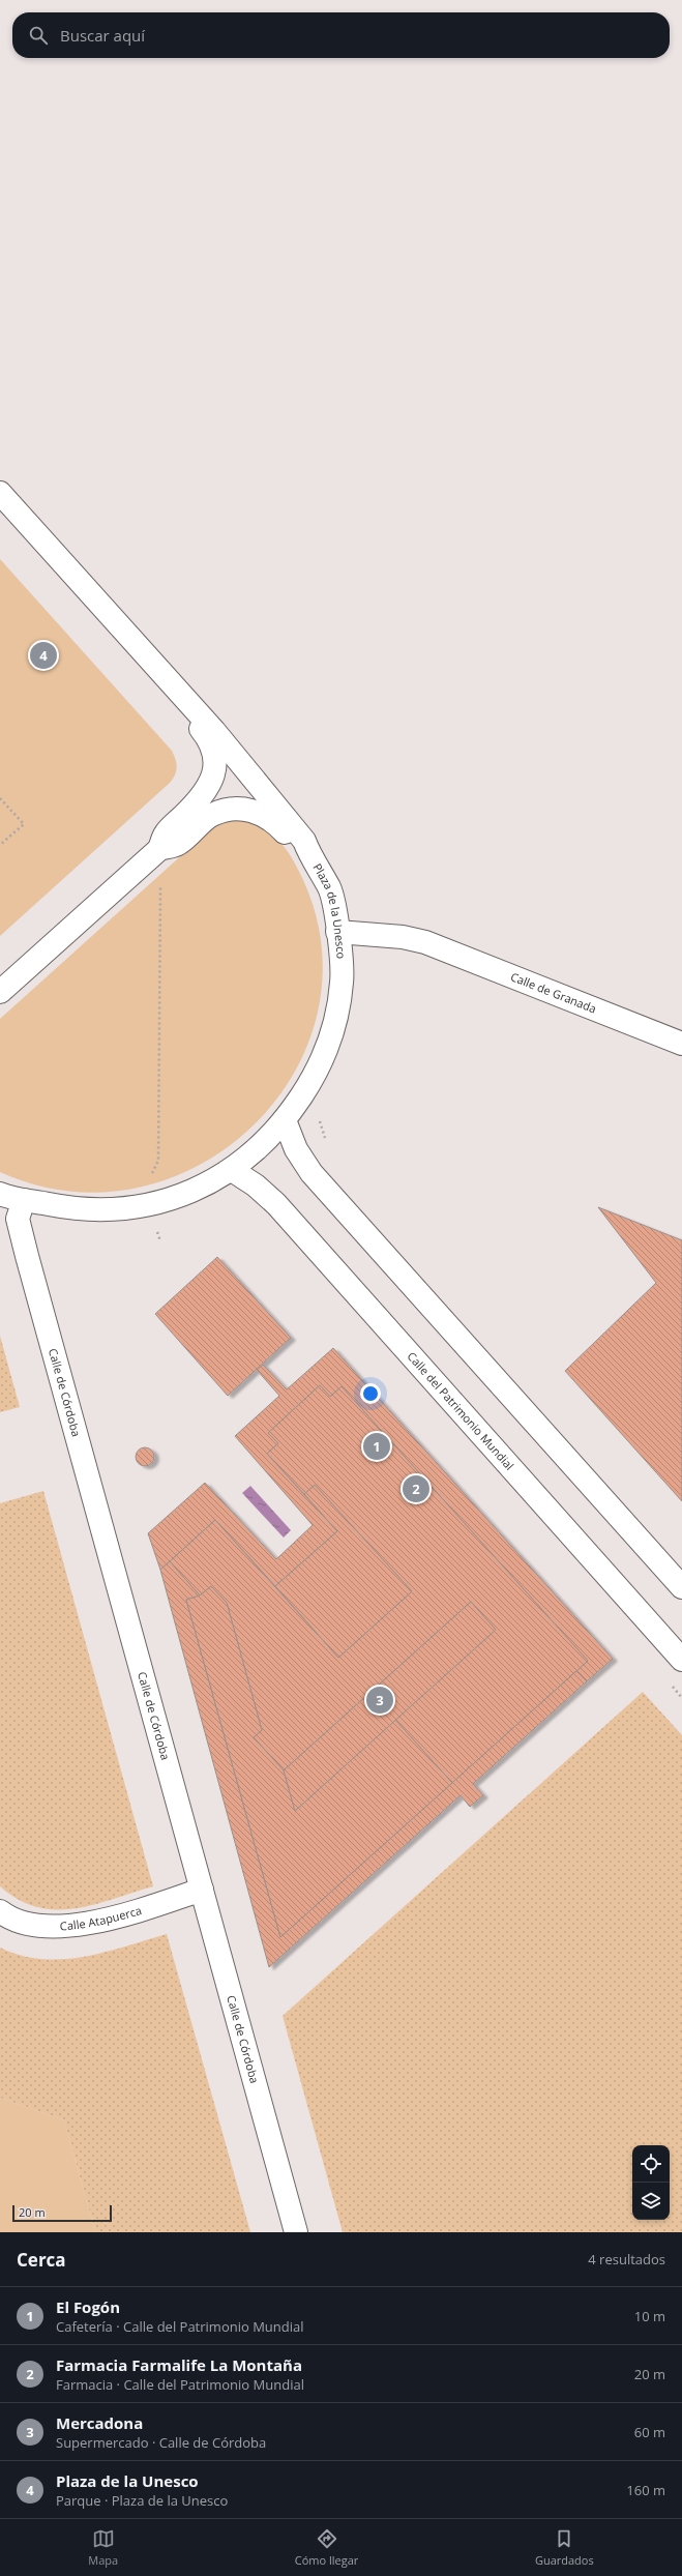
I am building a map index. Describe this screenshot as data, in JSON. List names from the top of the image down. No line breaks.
{"streets":{"street":["Plaza de la Unesco","Calle de Granada","Calle de Córdoba","Calle del Patrimonio Mundial","Calle Atapuerca"]},"crossings":[["Plaza de la Unesco","Calle de Granada"],["Plaza de la Unesco","Calle de Córdoba"],["Plaza de la Unesco","Calle del Patrimonio Mundial"],["Calle de Córdoba","Calle Atapuerca"]],"scale_bar":"20 m","page":{"search":"Buscar aquí","pins":["4","1","2","3"],"scale":"20 m","heading":["Cerca","4 resultados"],"list":[{"mark":"1","name":"El Fogón","note":"Cafetería · Calle del Patrimonio Mundial","value":"10 m"},{"mark":"2","name":"Farmacia Farmalife La Montaña","note":"Farmacia · Calle del Patrimonio Mundial","value":"20 m"},{"mark":"3","name":"Mercadona","note":"Supermercado · Calle de Córdoba","value":"60 m"},{"mark":"4","name":"Plaza de la Unesco","note":"Parque · Plaza de la Unesco","value":"160 m"}],"nav":["Mapa","Cómo llegar","Guardados"]}}
